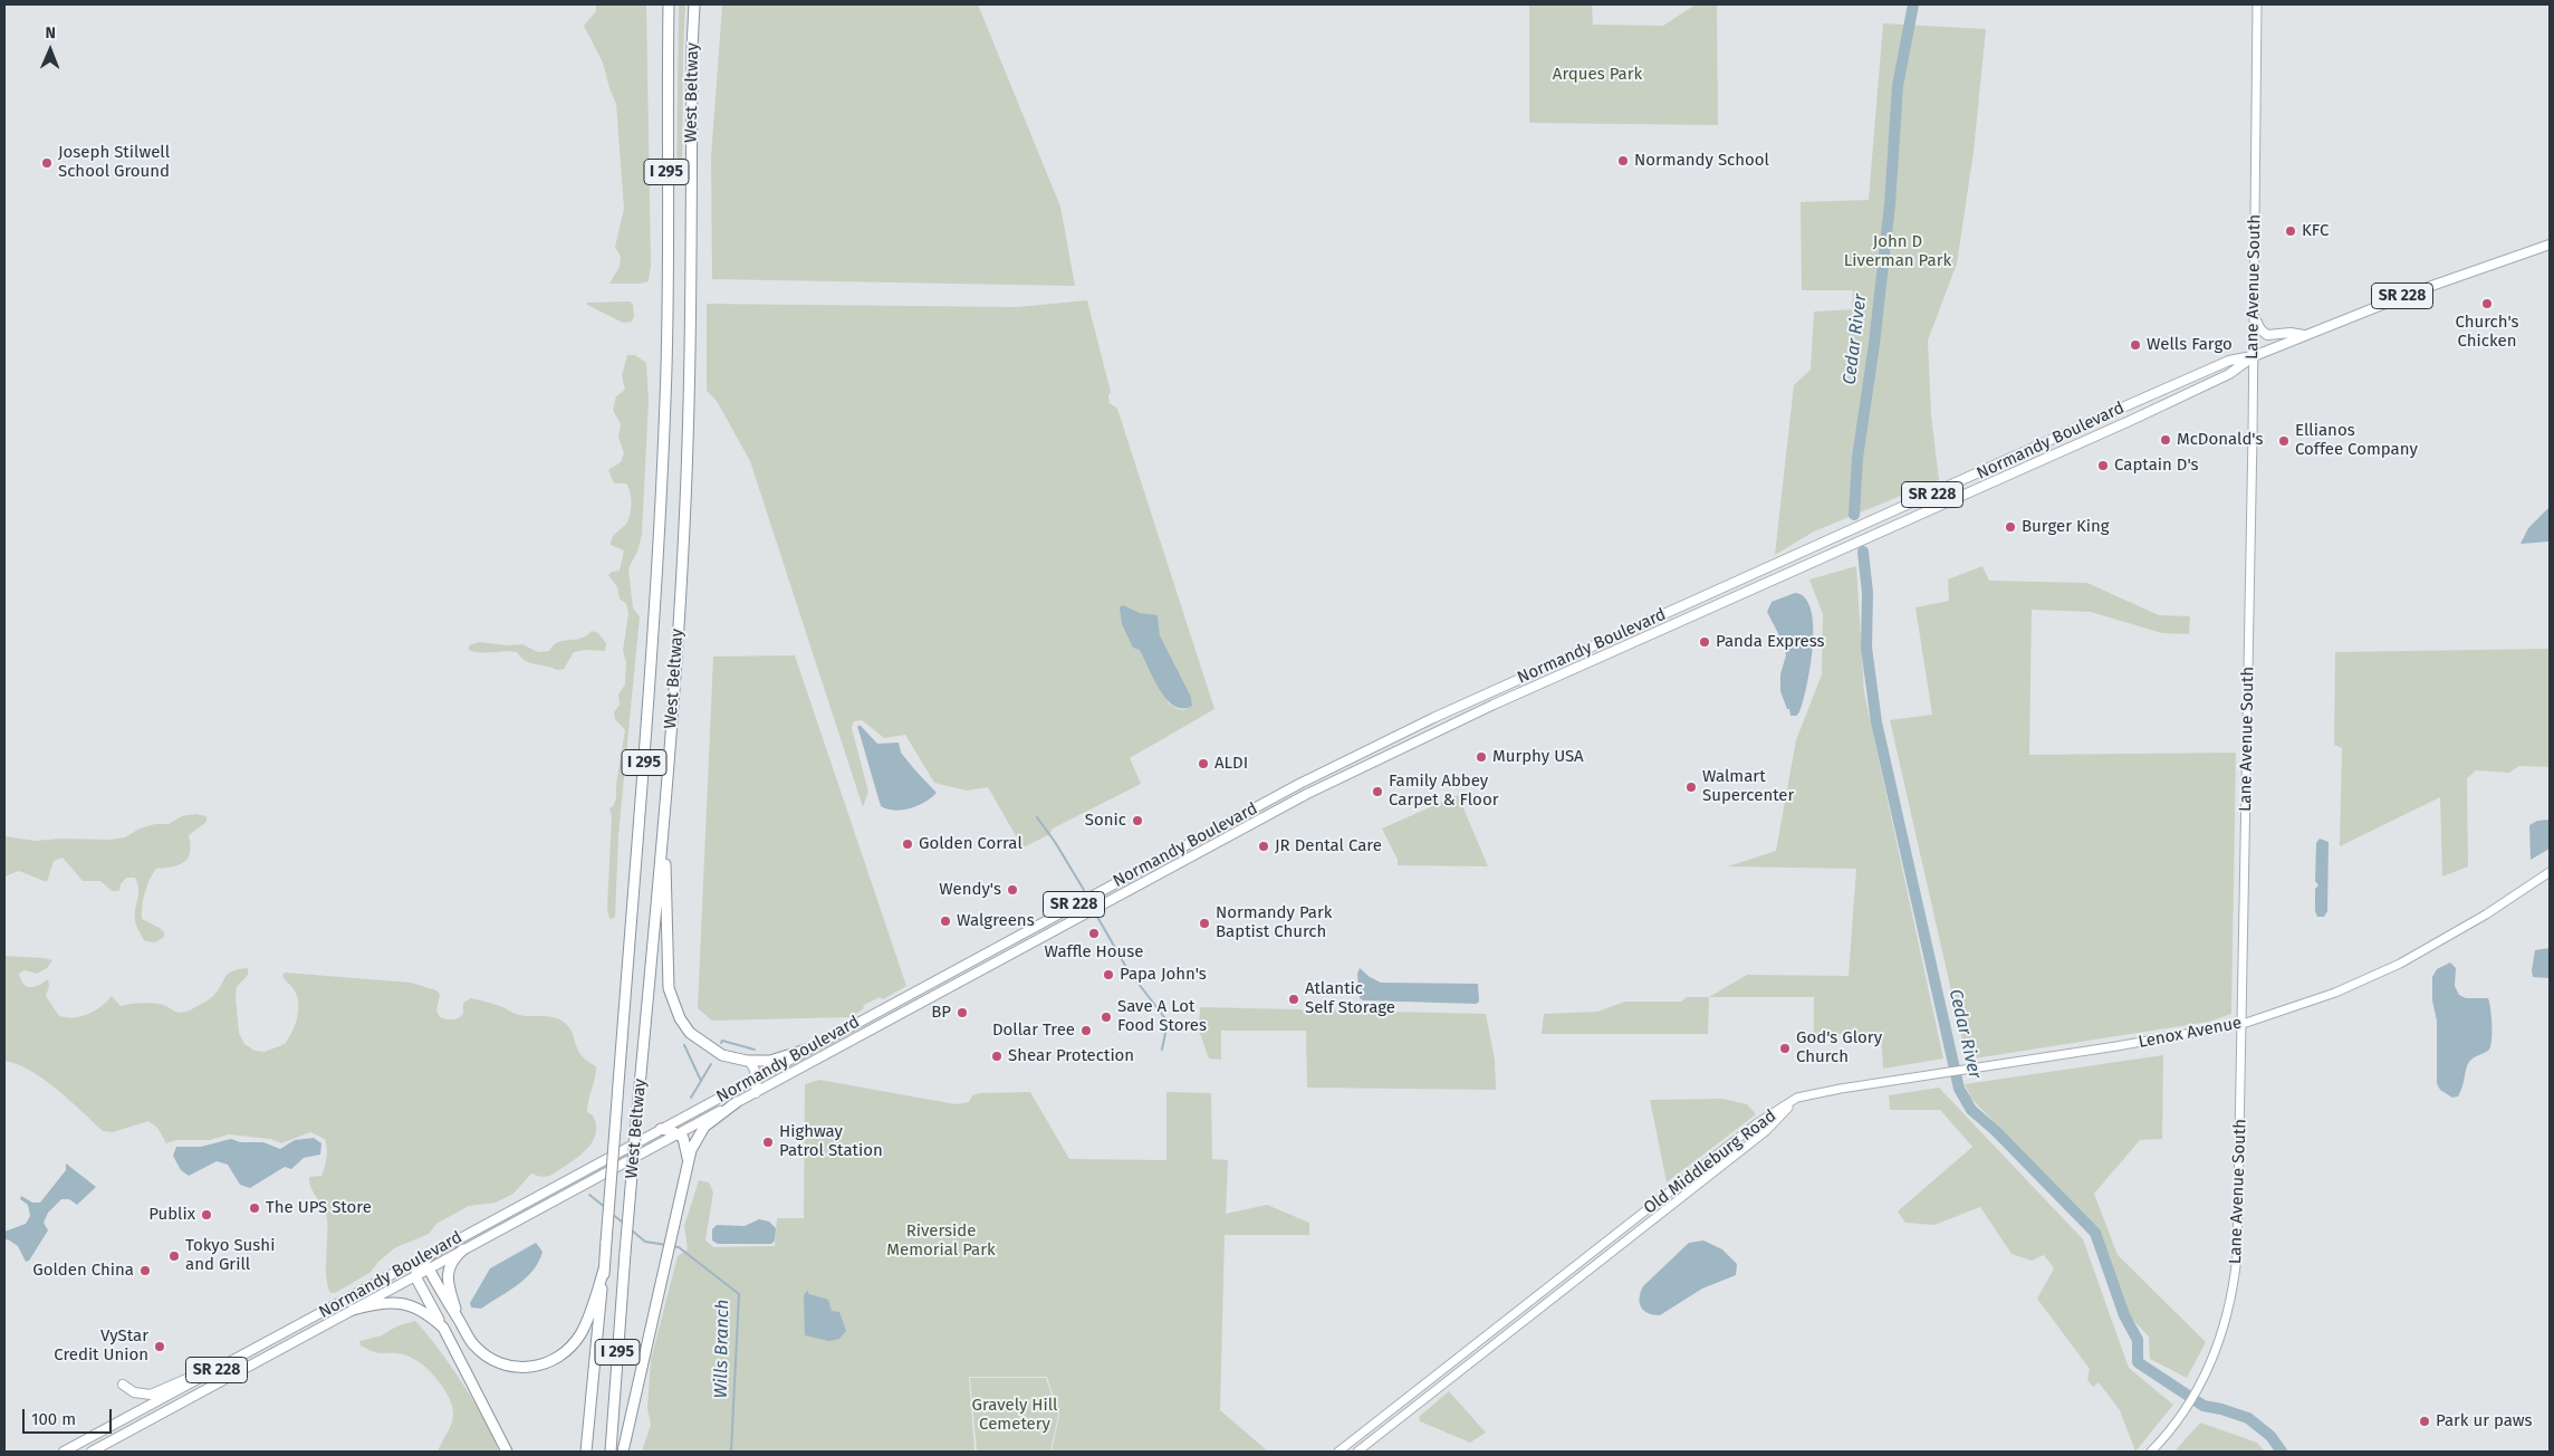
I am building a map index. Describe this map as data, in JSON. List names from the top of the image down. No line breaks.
{"streets":{"highway":["West Beltway","I 295"],"main road":["Lane Avenue South","SR 228","Normandy Boulevard","Lenox Avenue","Old Middleburg Road"]},"crossings":[["Lane Avenue South","Normandy Boulevard"],["Lane Avenue South","Lenox Avenue"],["Lenox Avenue","Old Middleburg Road"]],"water":["Cedar River","Wills Branch"],"parks":["Arques Park","John D Liverman Park","Riverside Memorial Park","Gravely Hill Cemetery"],"places":["Normandy School","Joseph Stilwell School Ground","KFC","Church's Chicken","Wells Fargo","McDonald's","Ellianos Coffee Company","Captain D's","Burger King","Panda Express","Murphy USA","ALDI","Walmart Supercenter","Family Abbey Carpet & Floor","Sonic","Golden Corral","JR Dental Care","Wendy's","Walgreens","Normandy Park Baptist Church","Waffle House","Papa John's","Atlantic Self Storage","BP","Save A Lot Food Stores","Dollar Tree","God's Glory Church","Shear Protection","Highway Patrol Station","The UPS Store","Publix","Tokyo Sushi and Grill","Golden China","VyStar Credit Union","Park ur paws"],"scale_bar":"100 m","north":"top"}
